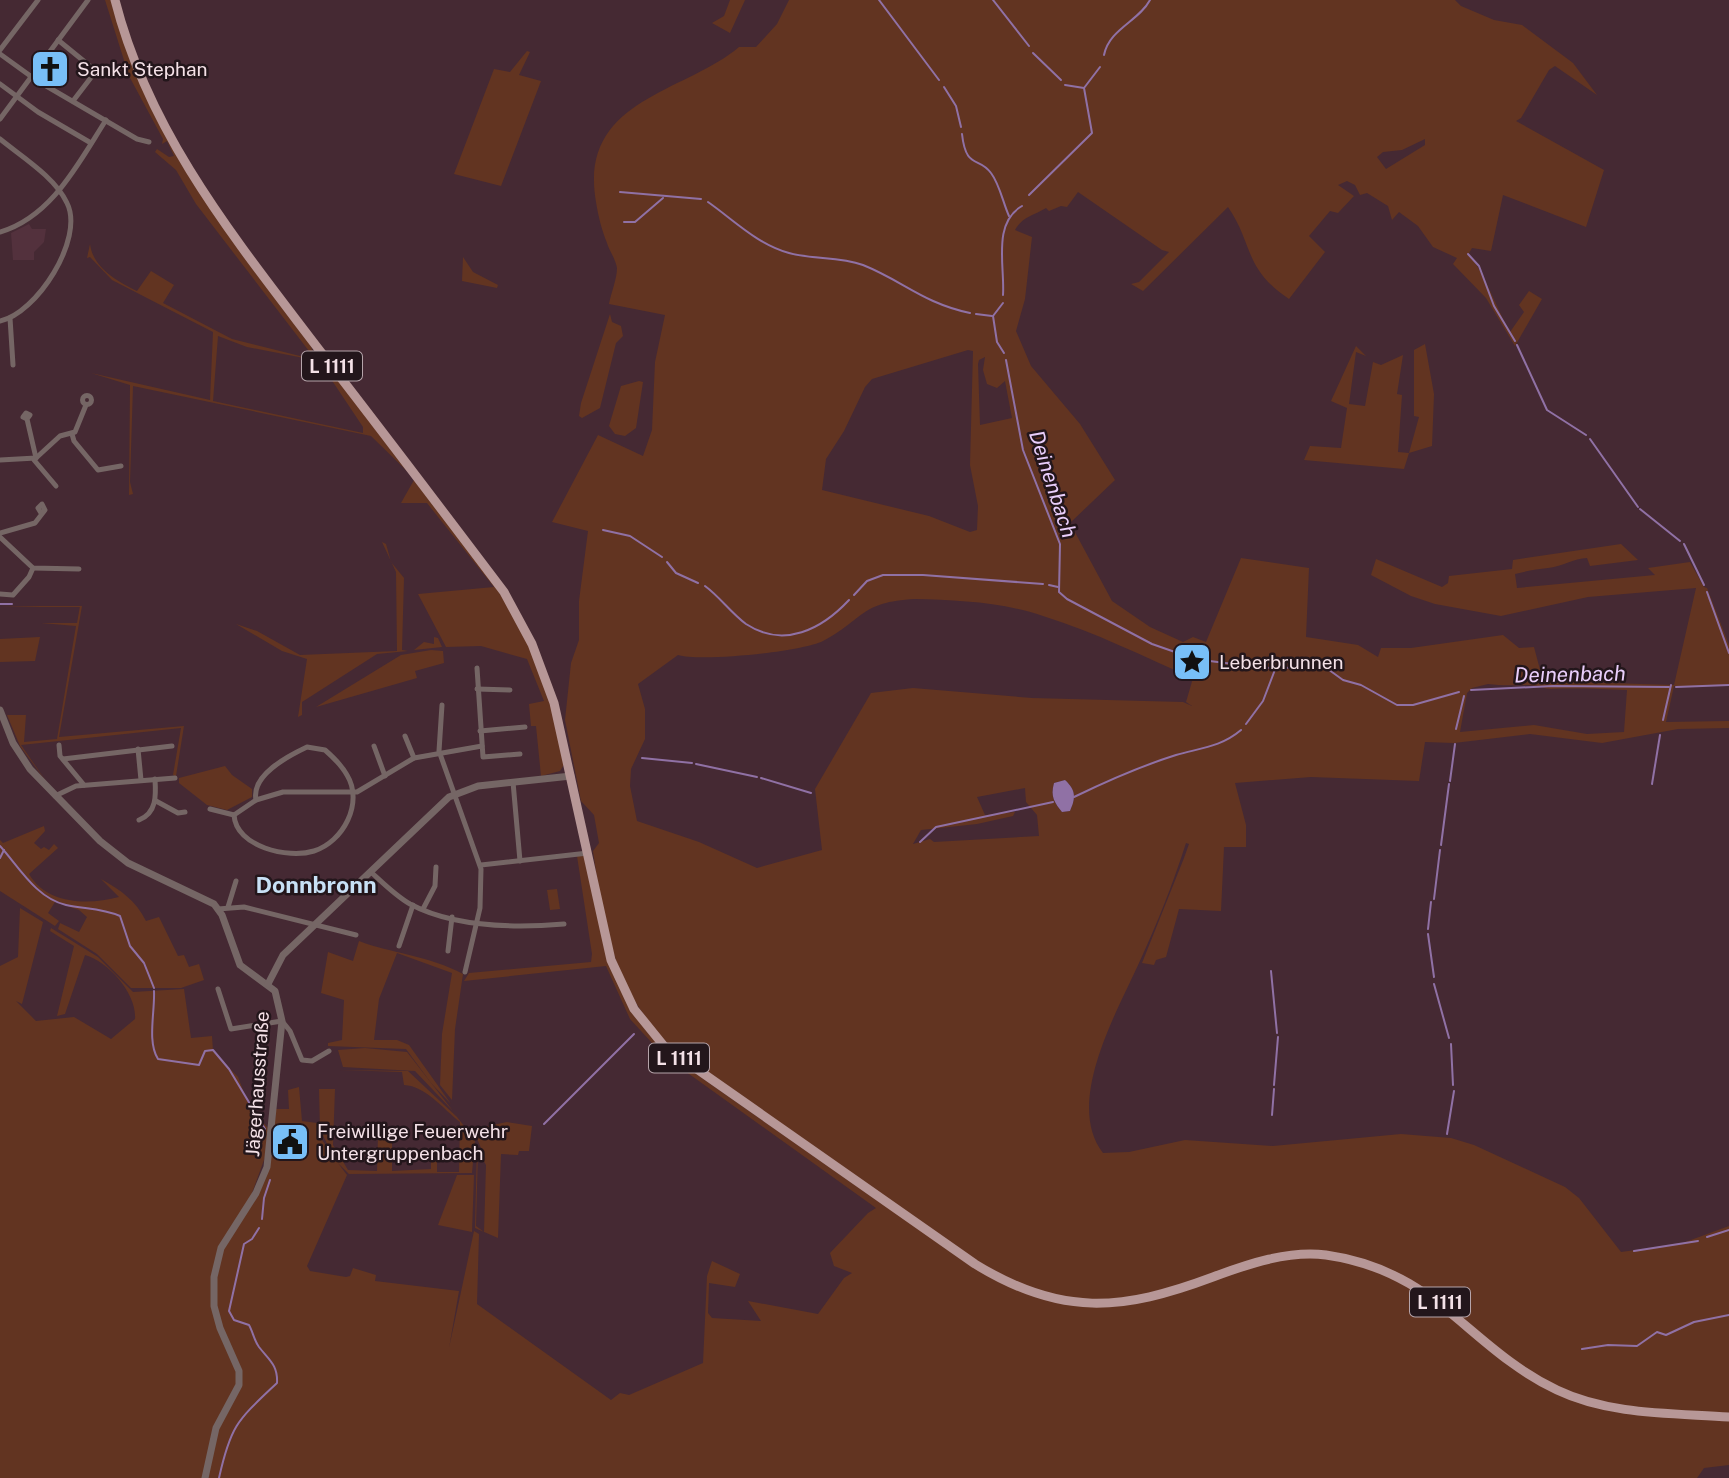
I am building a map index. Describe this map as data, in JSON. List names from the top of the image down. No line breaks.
{"streets":{"main road":["L 1111"],"street":["Jägerhausstraße"]},"districts":["Donnbronn"],"water":["Deinenbach"],"places":{"church":["Sankt Stephan"],"place":["Leberbrunnen"],"public building":["Freiwillige Feuerwehr Untergruppenbach"]}}
